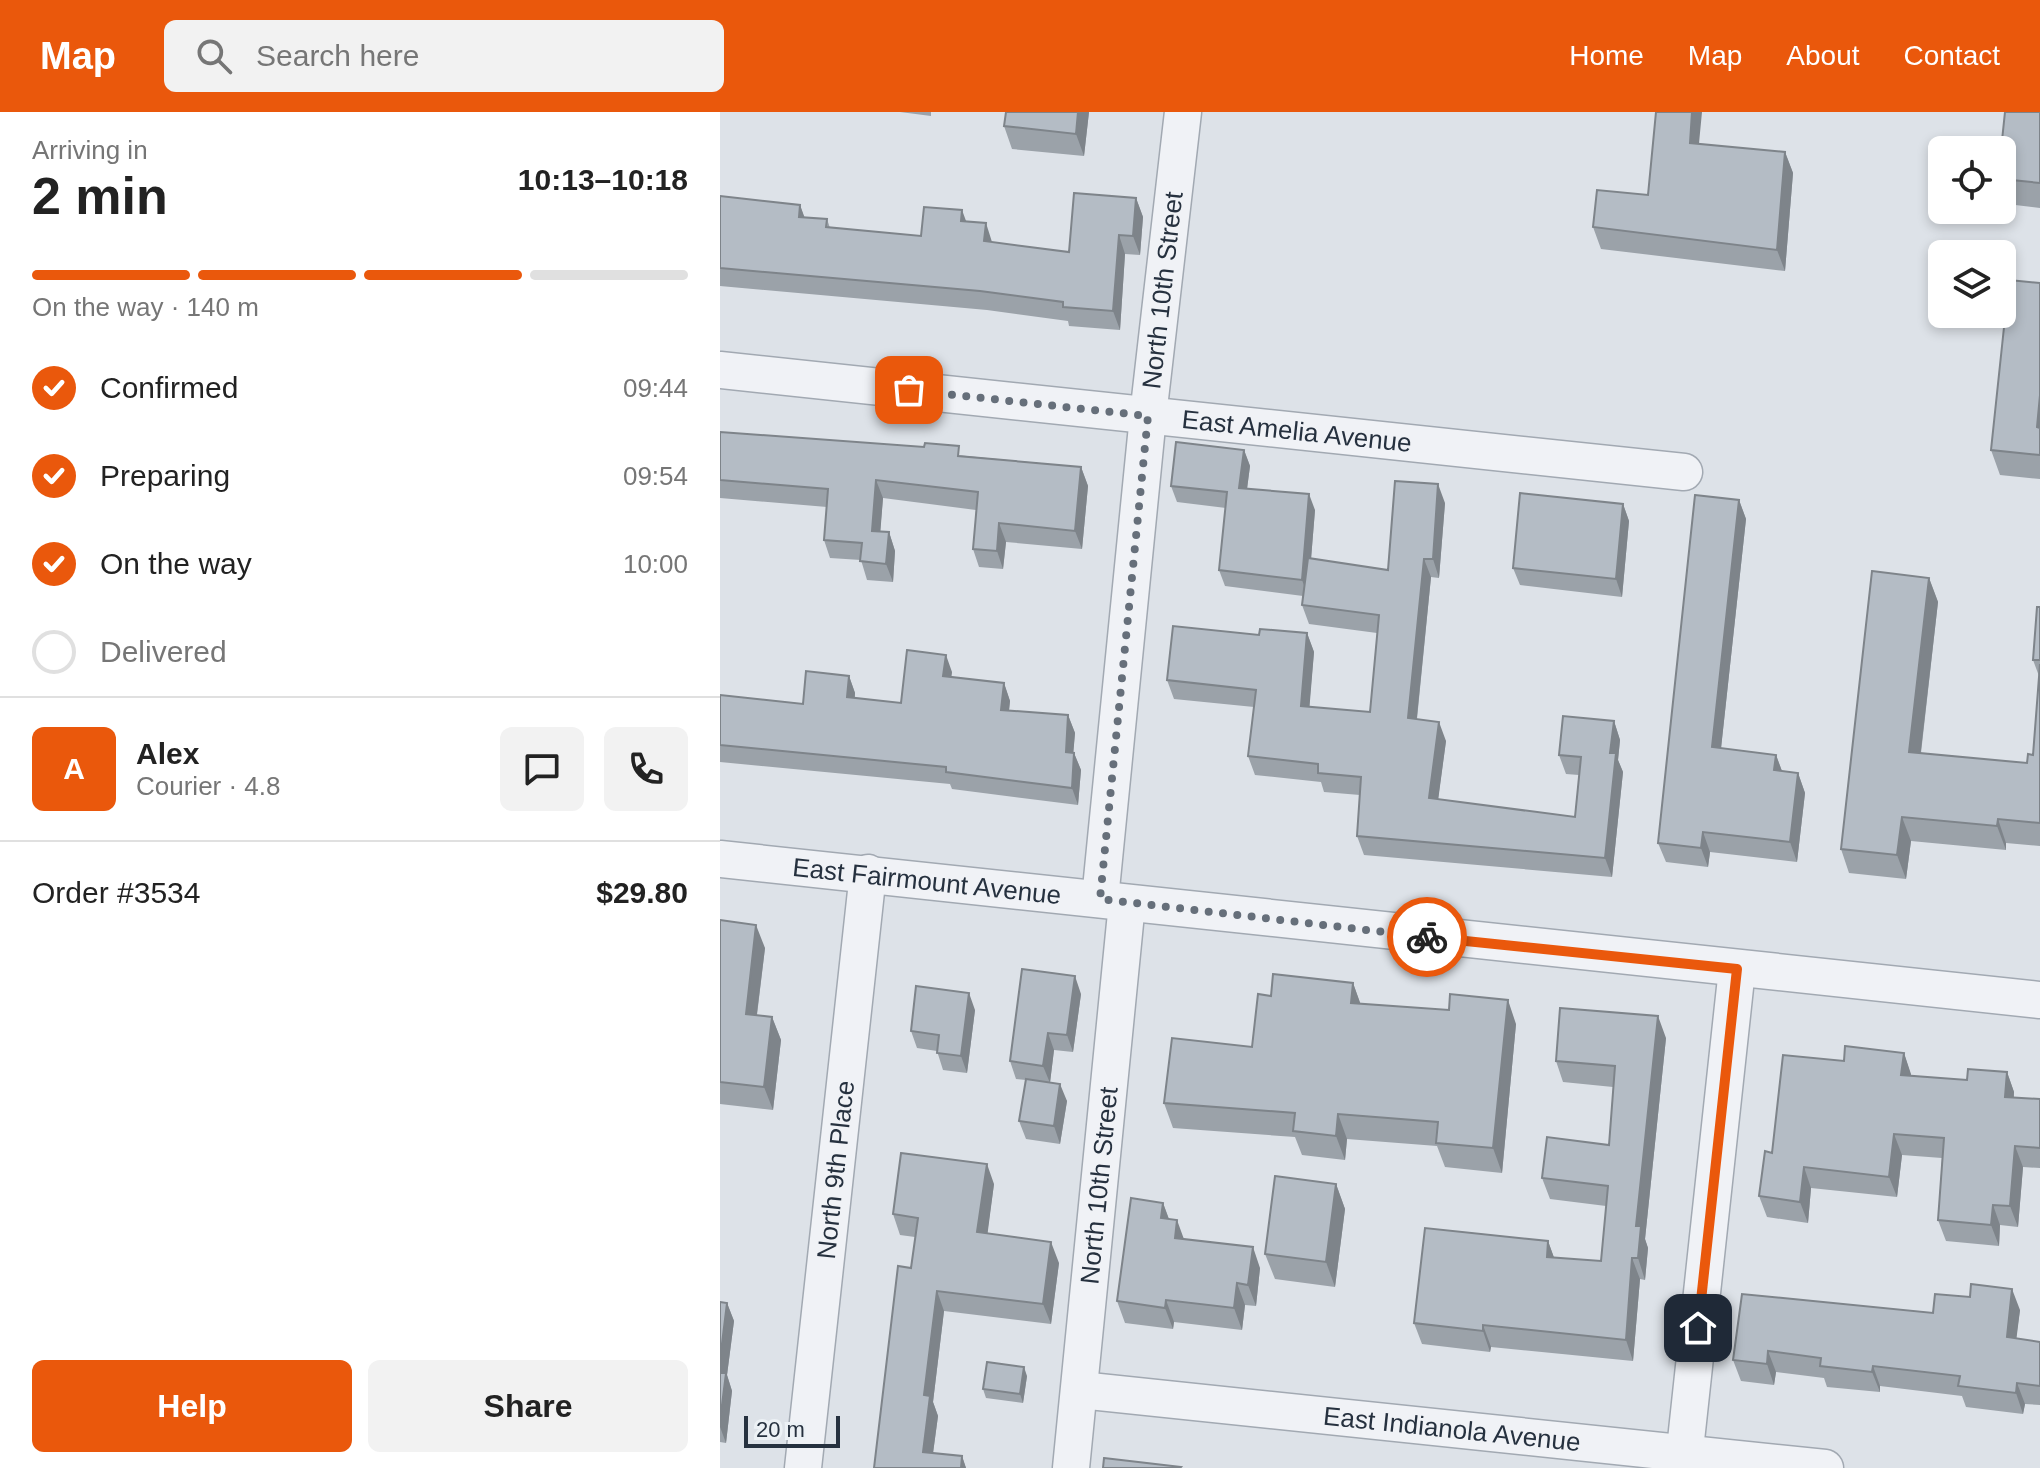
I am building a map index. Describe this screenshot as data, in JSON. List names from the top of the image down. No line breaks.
{"streets":{"street":["North 10th Street","East Amelia Avenue","East Fairmount Avenue","North 9th Place","East Indianola Avenue"]},"crossings":[["North 10th Street","East Amelia Avenue"],["North 10th Street","East Fairmount Avenue"],["North 10th Street","East Indianola Avenue"],["East Fairmount Avenue","North 9th Place"]],"scale_bar":"20 m","page":{"header":"Map","search":"Search here","nav":["Home","Map","About","Contact"],"heading":["2 min","Arriving in","10:13–10:18"],"panel":["Alex","Courier · 4.8","Order #3534","$29.80"],"bar":"On the way · 140 m","list":[["Confirmed","09:44"],["Preparing","09:54"],["On the way","10:00"],"Delivered"],"round":"A","buttons":["Help","Share"],"scale":"20 m"}}
